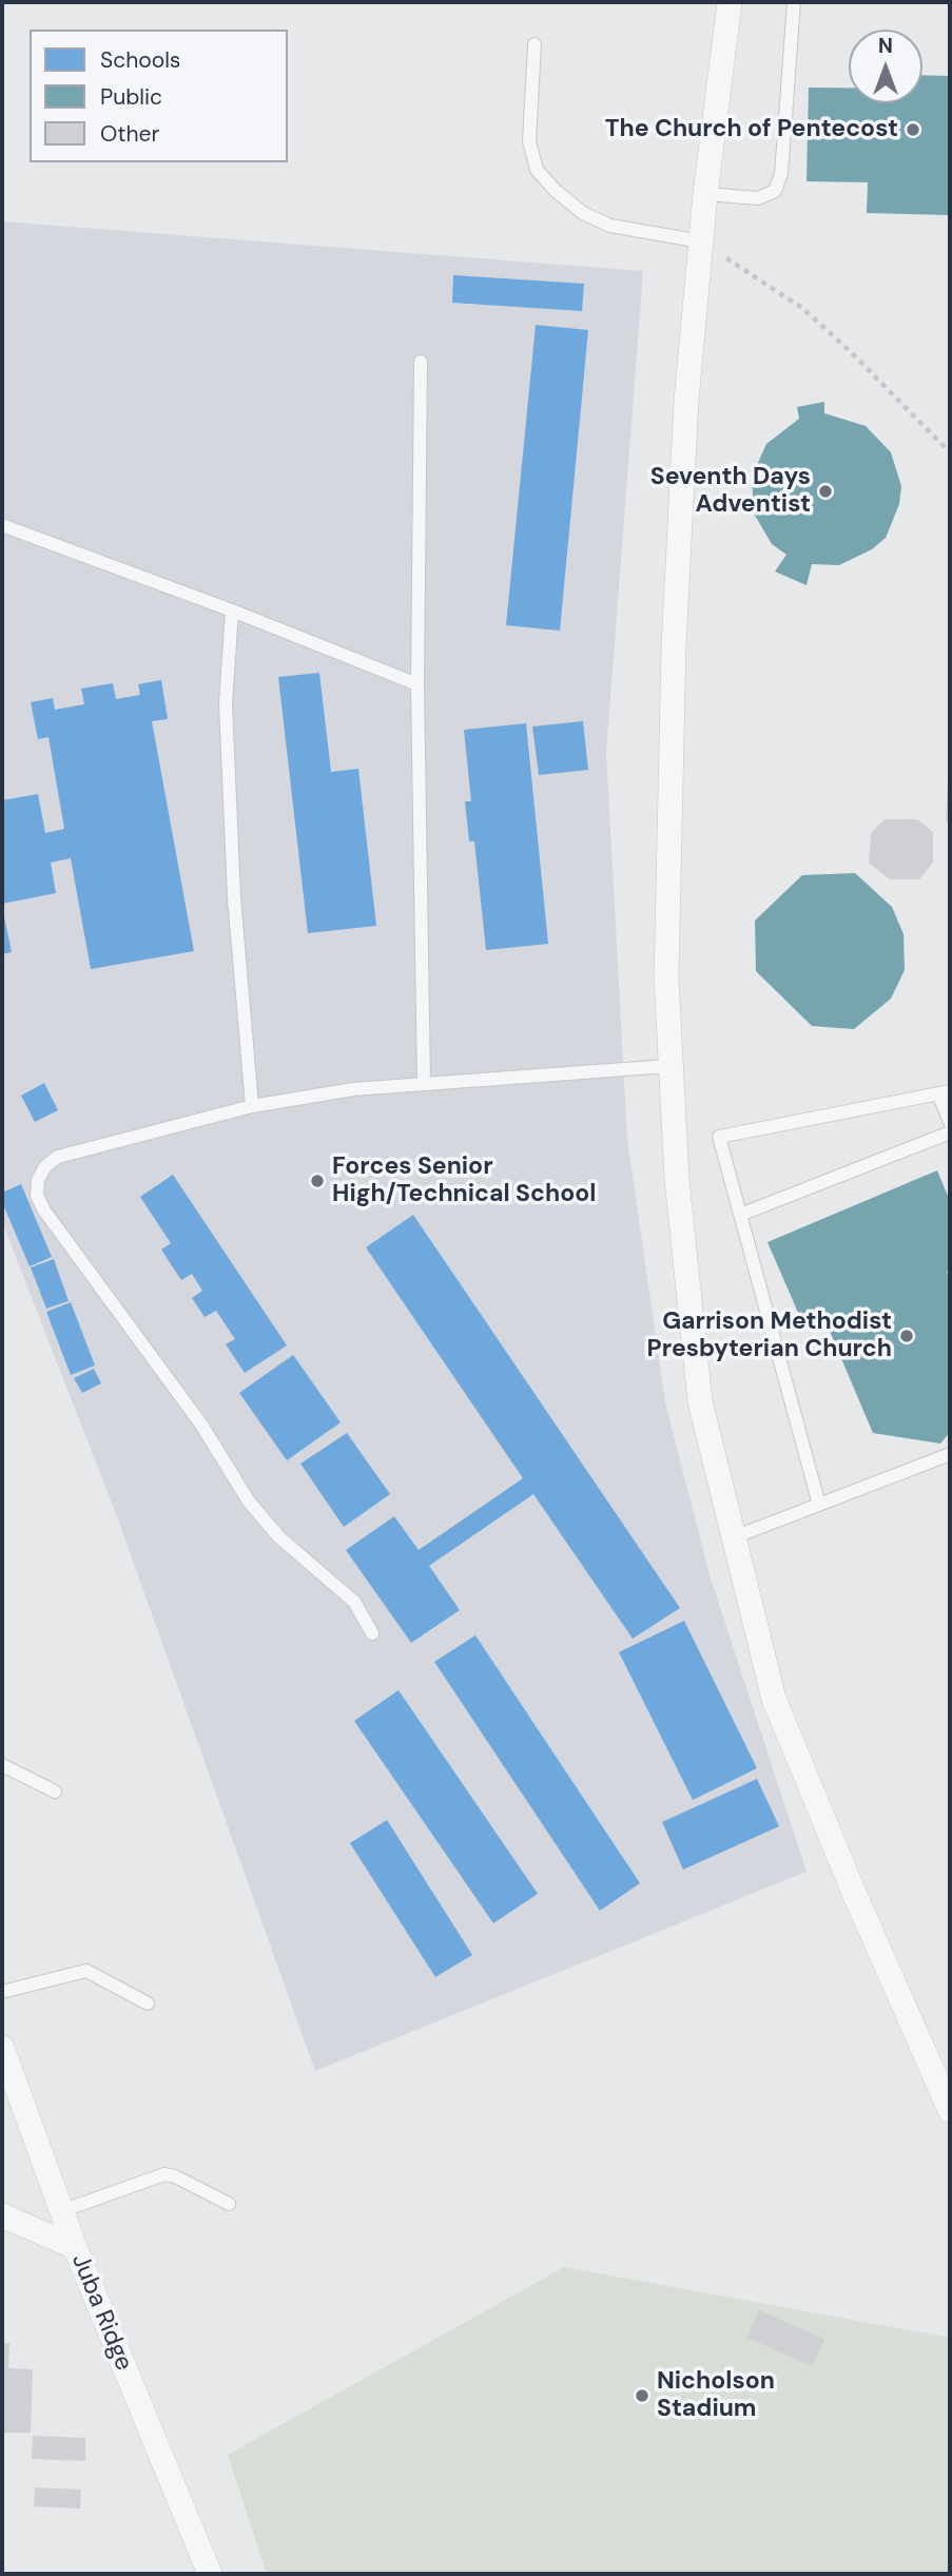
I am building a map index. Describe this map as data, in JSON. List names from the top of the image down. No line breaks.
{"streets":{"street":["Juba Ridge"]},"places":["The Church of Pentecost","Seventh Days Adventist","Forces Senior High/Technical School","Garrison Methodist Presbyterian Church","Nicholson Stadium"],"legend":["Schools","Public","Other"],"north":"top"}
